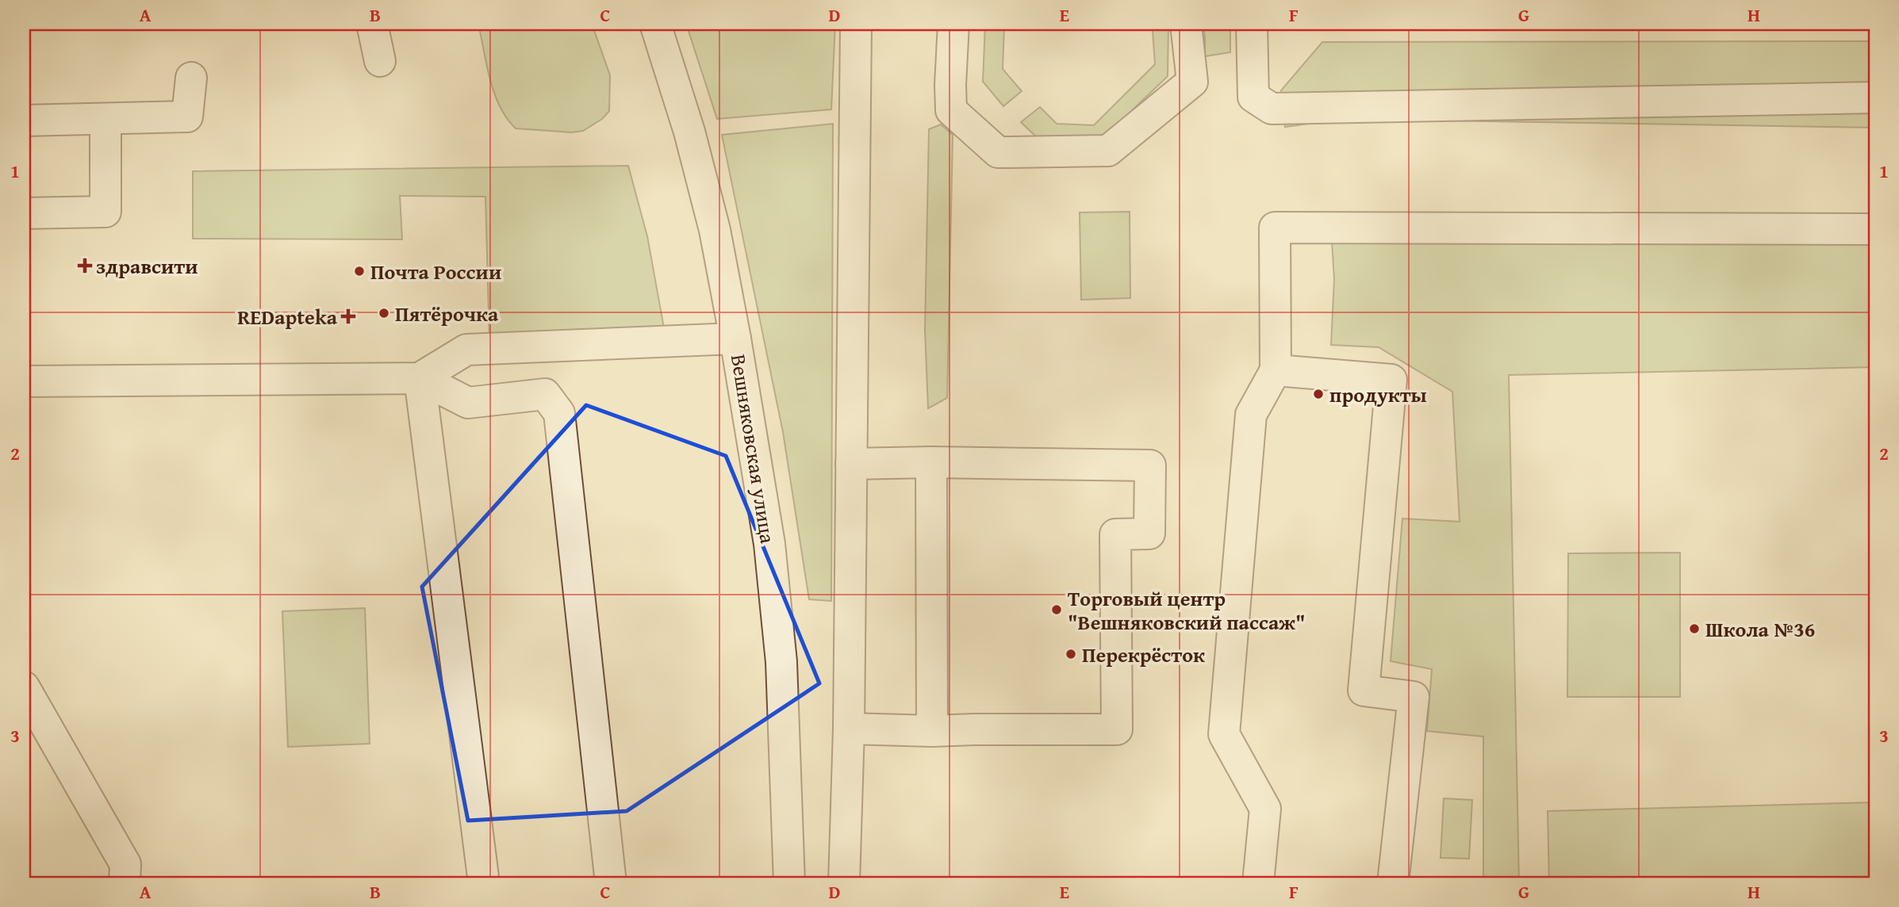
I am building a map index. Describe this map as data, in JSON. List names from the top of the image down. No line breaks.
{"streets":{"street":["Вешняковская улица"]},"places":{"health":["здравсити","REDapteka"],"other":["Почта России","Пятёрочка","продукты","Торговый центр \"Вешняковский пассаж\"","Школа №36","Перекрёсток"]},"grid":{"columns":["A","B","C","D","E","F","G","H"],"rows":["1","2","3"]}}
